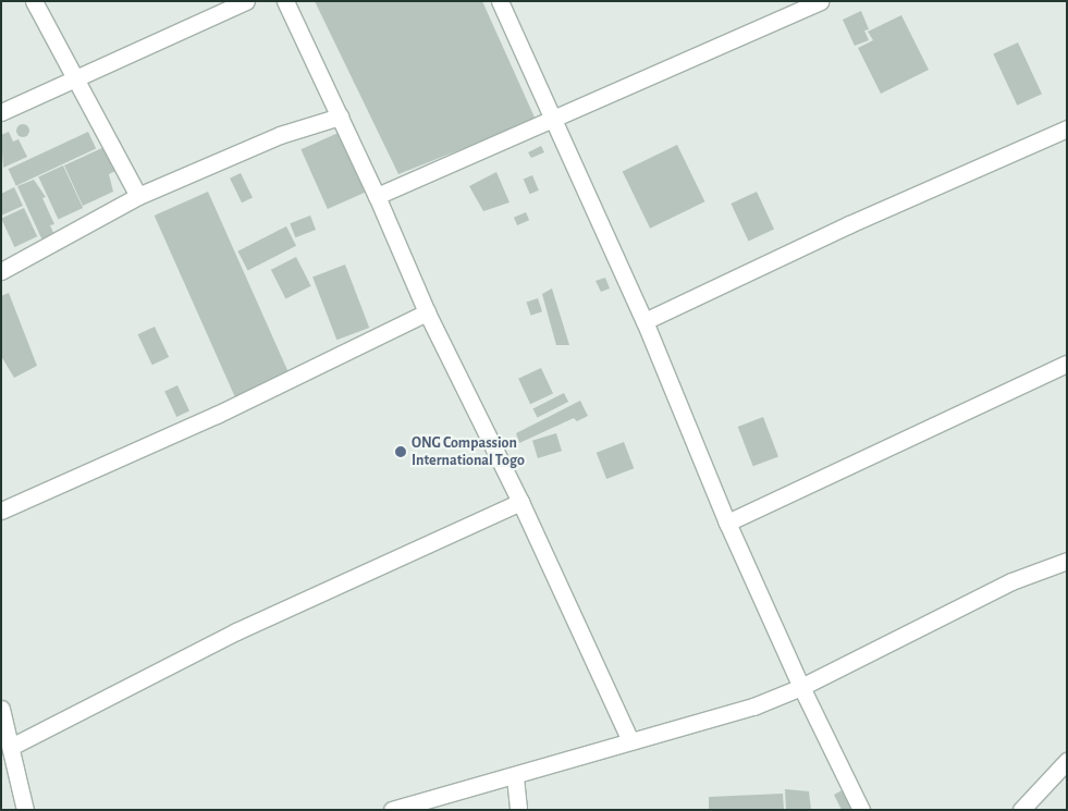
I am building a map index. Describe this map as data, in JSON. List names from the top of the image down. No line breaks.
{"places":["ONG Compassion International Togo"]}
